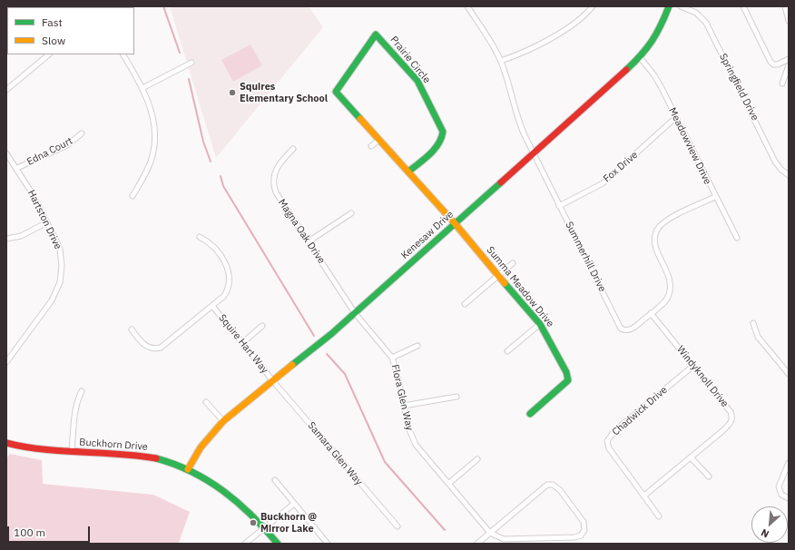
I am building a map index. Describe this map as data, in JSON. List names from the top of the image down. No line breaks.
{"streets":{"street":["Prairie Circle","Springfield Drive","Meadowview Drive","Edna Court","Fox Drive","Hartston Drive","Magna Oak Drive","Kenesaw Drive","Summerhill Drive","Summa Meadow Drive","Squire Hart Way","Windyknoll Drive","Flora Glen Way","Chadwick Drive","Buckhorn Drive","Samara Glen Way"]},"crossings":[["Prairie Circle","Kenesaw Drive"],["Prairie Circle","Summa Meadow Drive"],["Meadowview Drive","Fox Drive"],["Meadowview Drive","Kenesaw Drive"],["Meadowview Drive","Summerhill Drive"],["Edna Court","Hartston Drive"],["Fox Drive","Summerhill Drive"],["Magna Oak Drive","Kenesaw Drive"],["Magna Oak Drive","Flora Glen Way"],["Kenesaw Drive","Summerhill Drive"],["Kenesaw Drive","Summa Meadow Drive"],["Kenesaw Drive","Squire Hart Way"],["Kenesaw Drive","Flora Glen Way"],["Kenesaw Drive","Buckhorn Drive"],["Kenesaw Drive","Samara Glen Way"],["Summerhill Drive","Windyknoll Drive"],["Squire Hart Way","Samara Glen Way"],["Windyknoll Drive","Chadwick Drive"]],"places":["Squires Elementary School","Buckhorn @ Mirror Lake"],"legend":["Fast","Slow"],"scale_bar":"100 m","north":"bottom left"}
